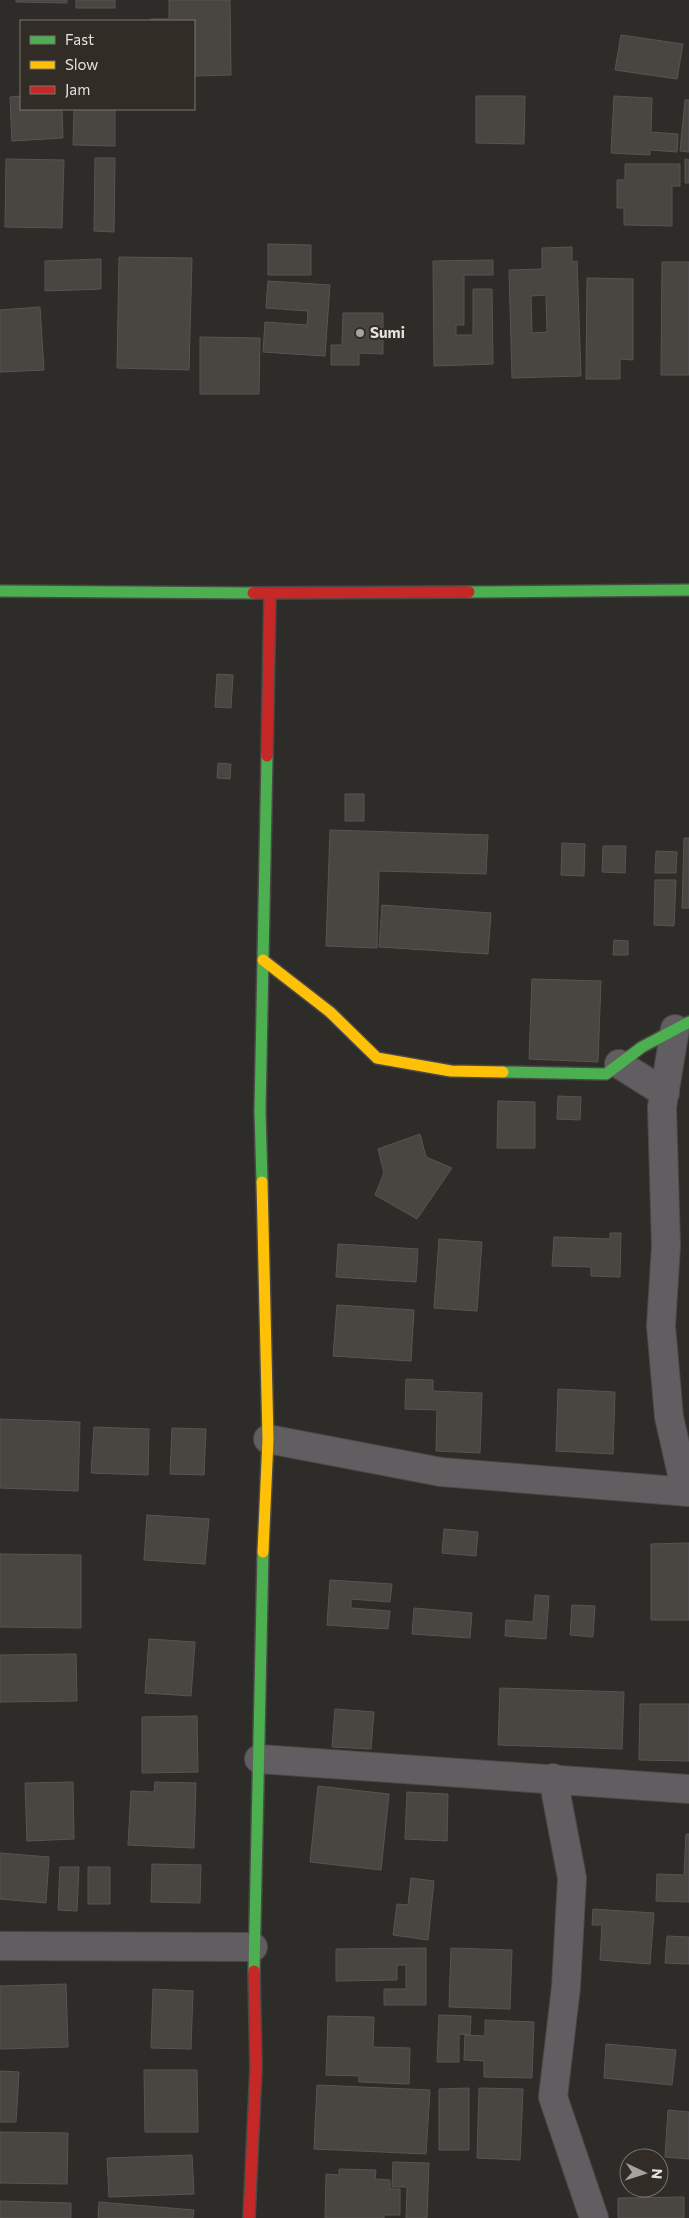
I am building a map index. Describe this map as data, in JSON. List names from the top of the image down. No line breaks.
{"places":["Sumi"],"legend":["Fast","Slow","Jam"],"north":"right"}
